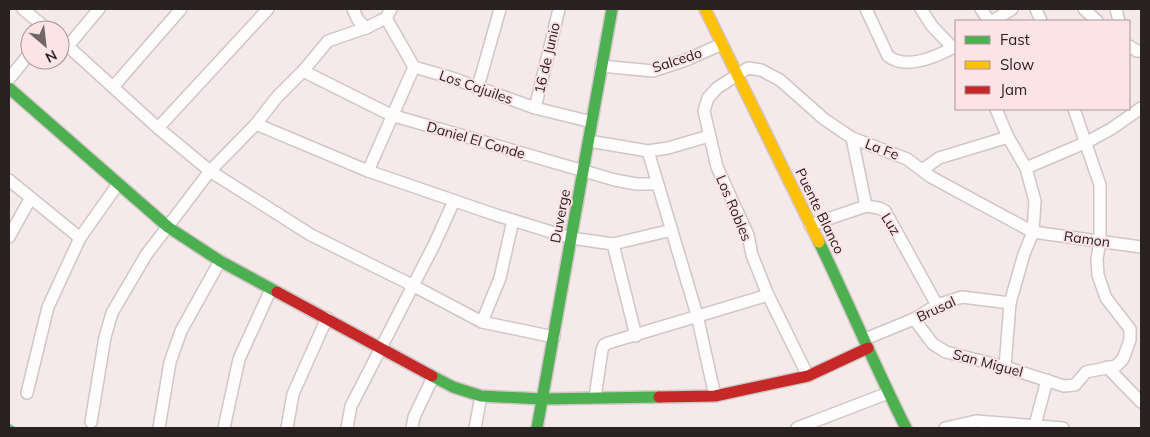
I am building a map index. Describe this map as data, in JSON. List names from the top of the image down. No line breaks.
{"streets":{"street":["16 de Junio","Salcedo","Los Cajuiles","Daniel El Conde","La Fe","Los Robles","Puente Blanco","Duverge","Luz","Ramon","Brusal","San Miguel"]},"crossings":[["16 de Junio","Los Cajuiles"],["Salcedo","Puente Blanco"],["Salcedo","Duverge"],["Los Cajuiles","Duverge"],["Daniel El Conde","Duverge"],["La Fe","Los Robles"],["La Fe","Puente Blanco"],["La Fe","Ramon"],["Los Robles","Puente Blanco"],["Puente Blanco","Luz"],["Puente Blanco","Brusal"],["Luz","Brusal"],["Brusal","San Miguel"]],"legend":["Fast","Slow","Jam"],"north":"bottom right"}
